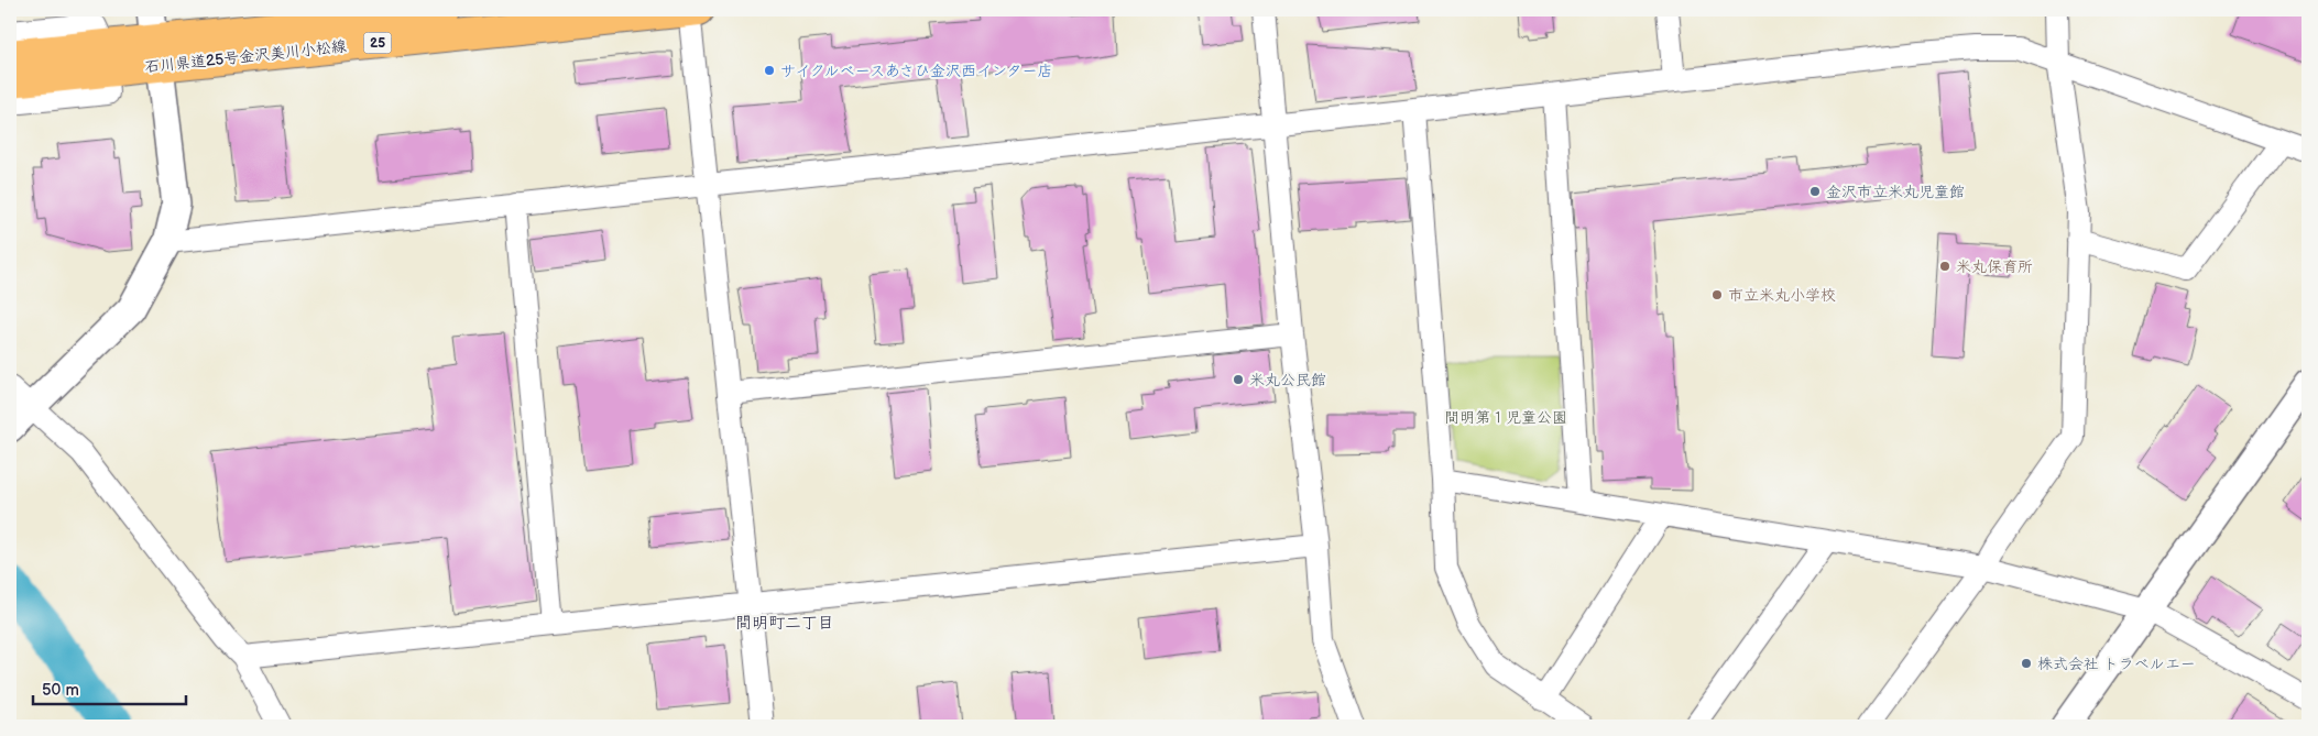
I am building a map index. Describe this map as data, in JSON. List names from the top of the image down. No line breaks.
{"streets":{"main road":["25","石川県道25号金沢美川小松線"]},"crossings":[["25","石川県道25号金沢美川小松線"]],"districts":["間明町二丁目"],"parks":["間明第１児童公園"],"places":["サイクルベースあさひ金沢西インター店","金沢市立米丸児童館","米丸保育所","市立米丸小学校","米丸公民館","株式会社 トラベルエー"],"scale_bar":"50 m"}
